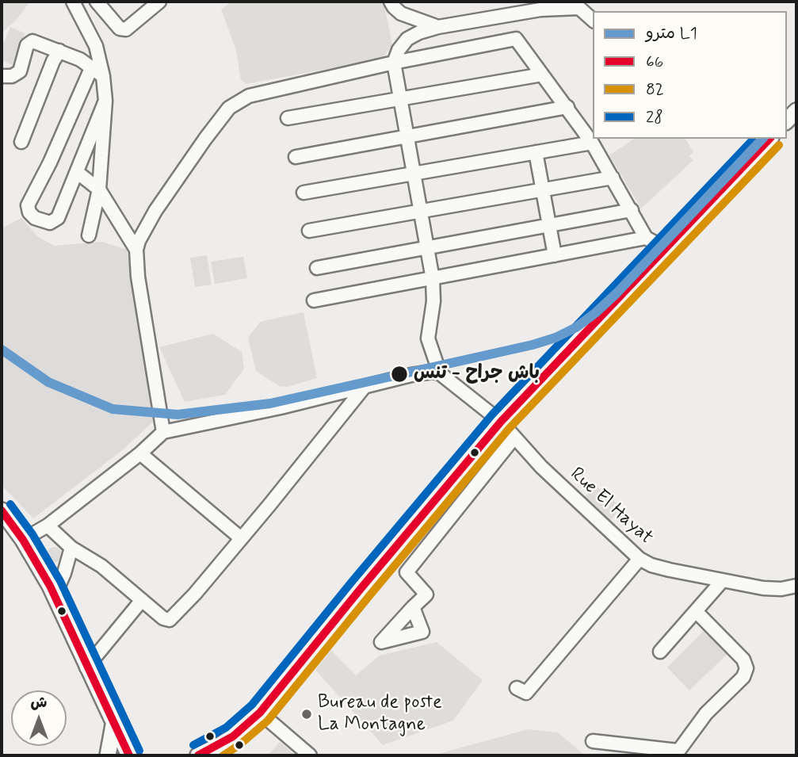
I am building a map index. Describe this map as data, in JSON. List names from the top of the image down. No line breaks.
{"streets":{"street":["Rue El Hayat"]},"places":["باش جراح - تنس","Bureau de poste La Montagne"],"lines":["metro line L1","transit line 66","transit line 28","transit line 82"],"legend":["مترو L1","66","82","28"],"north":"top"}
